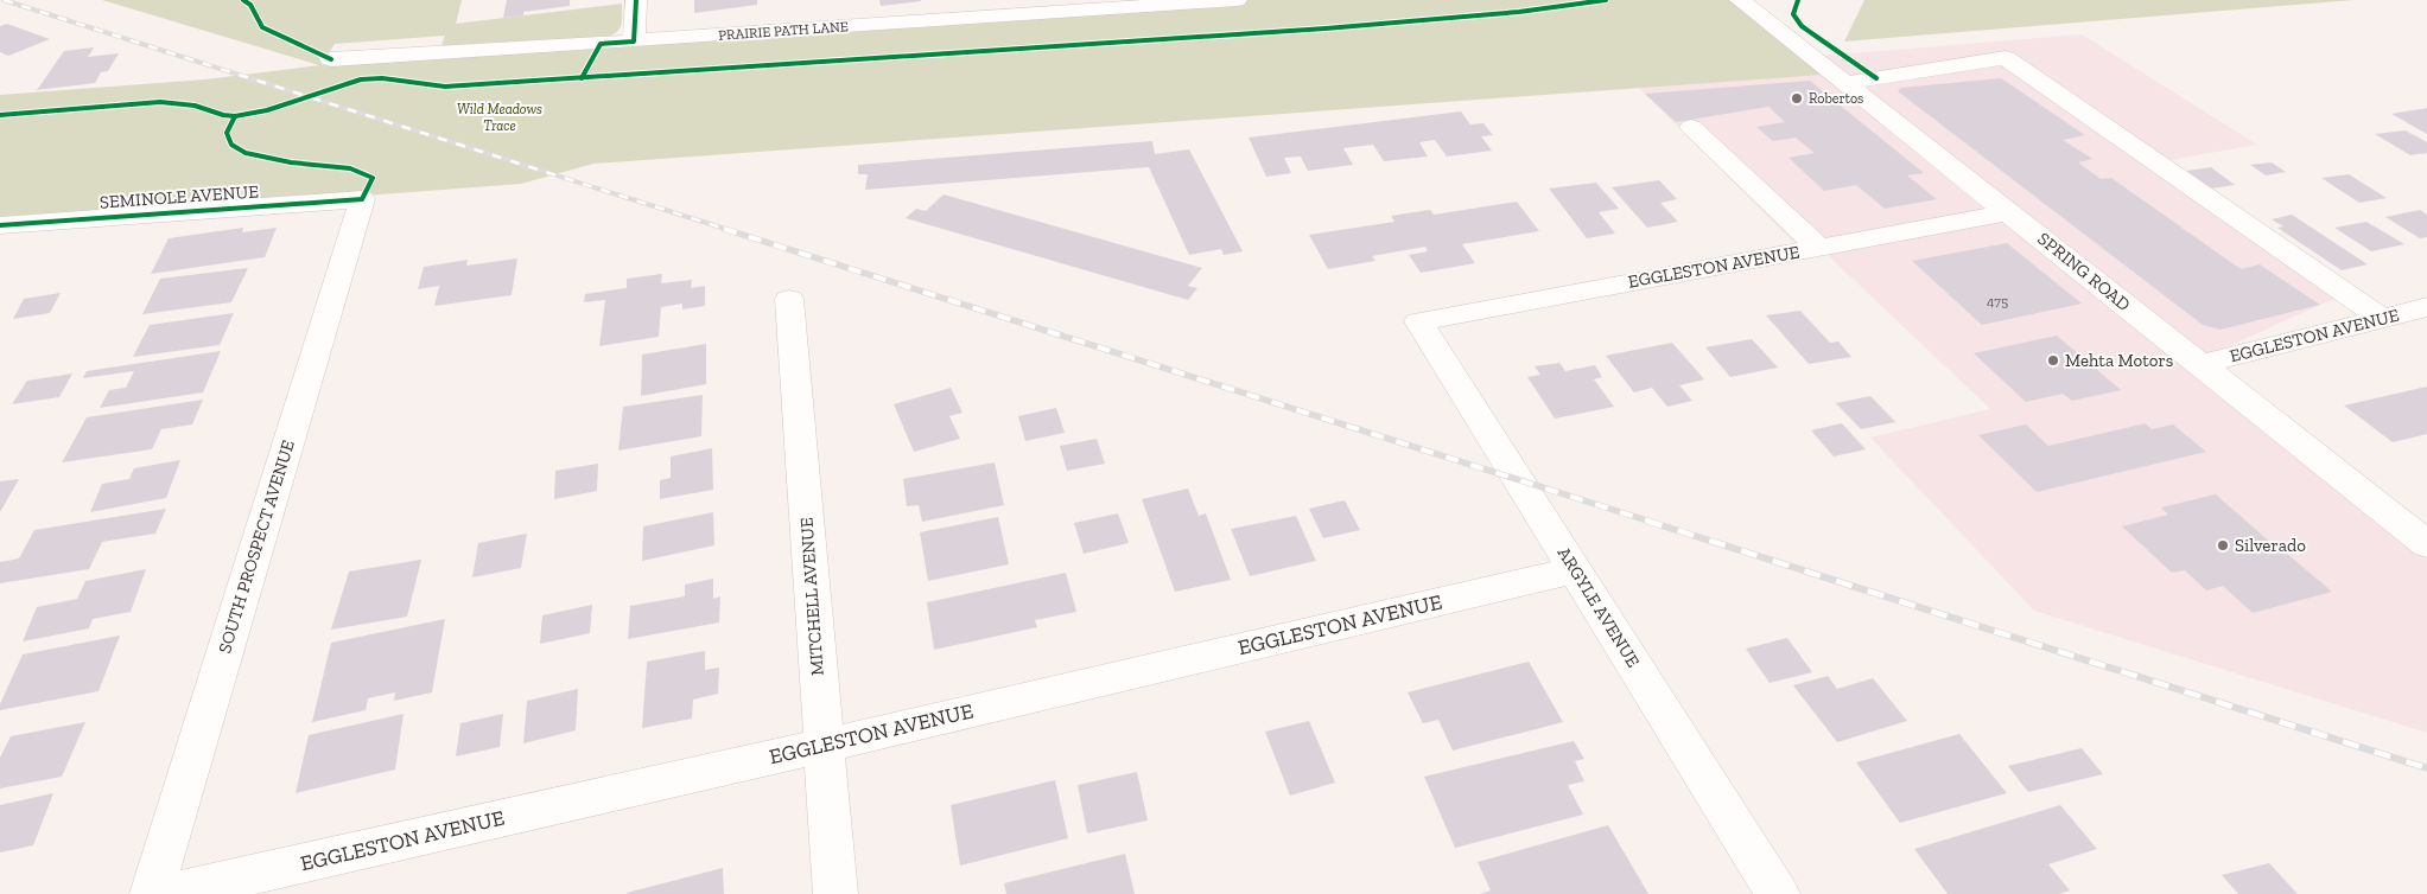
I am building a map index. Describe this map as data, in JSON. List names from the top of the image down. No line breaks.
{"streets":{"street":["PRAIRIE PATH LANE","SEMINOLE AVENUE","EGGLESTON AVENUE","SPRING ROAD","SOUTH PROSPECT AVENUE","MITCHELL AVENUE","ARGYLE AVENUE"]},"crossings":[["SEMINOLE AVENUE","SOUTH PROSPECT AVENUE"],["EGGLESTON AVENUE","SPRING ROAD"],["EGGLESTON AVENUE","MITCHELL AVENUE"],["EGGLESTON AVENUE","ARGYLE AVENUE"]],"parks":["Wild Meadows Trace"],"places":["Robertos","Mehta Motors","Silverado"],"house_numbers":["475"]}
